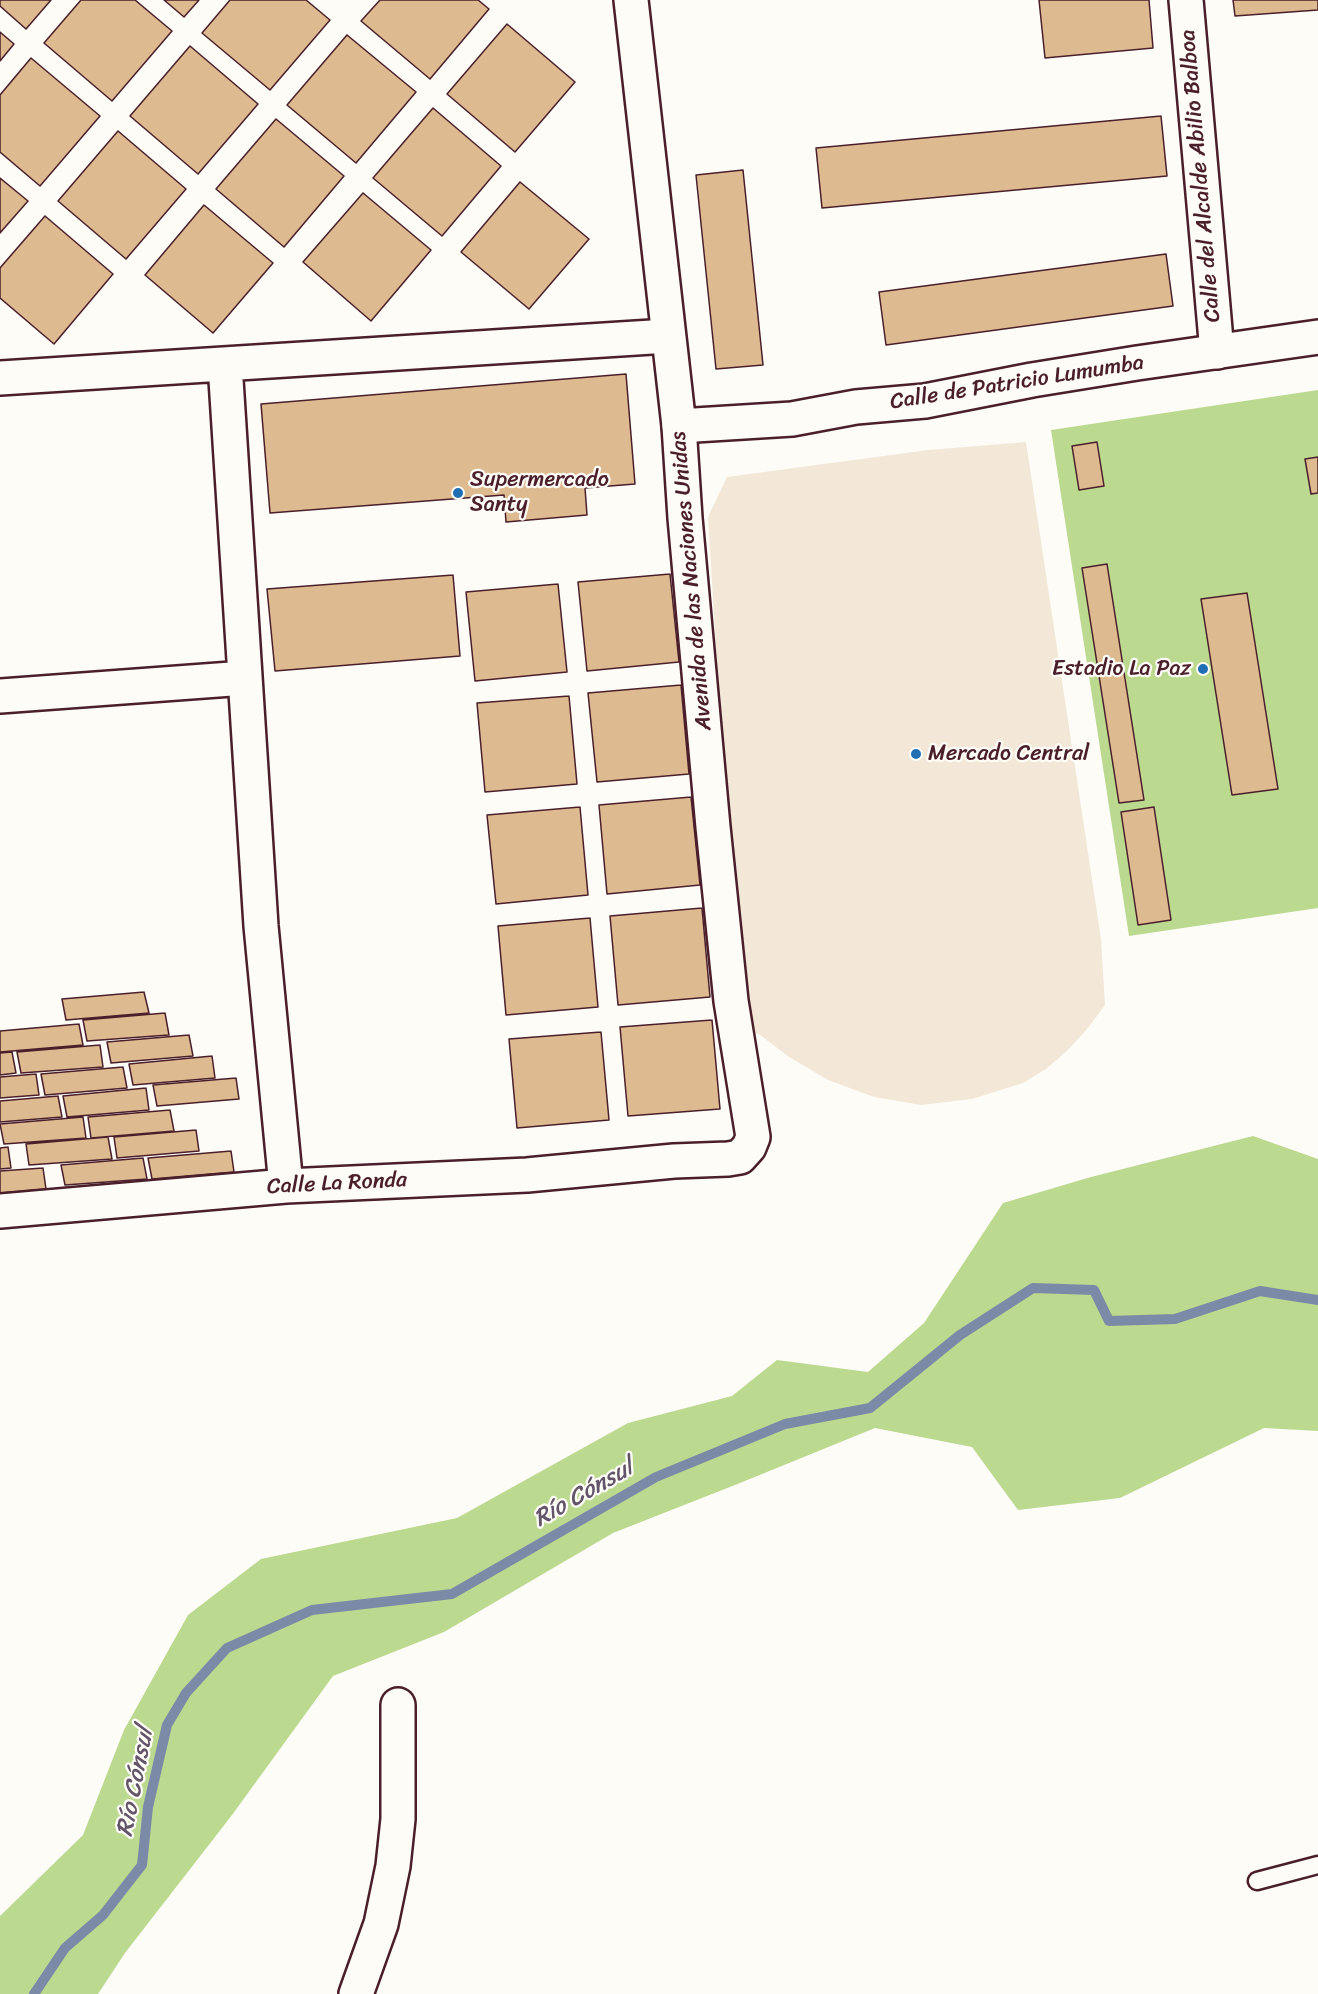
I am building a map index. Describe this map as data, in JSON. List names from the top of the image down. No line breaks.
{"streets":{"street":["Calle del Alcalde Abilio Balboa","Calle de Patricio Lumumba","Avenida de las Naciones Unidas","Calle La Ronda"]},"crossings":[["Calle del Alcalde Abilio Balboa","Calle de Patricio Lumumba"],["Calle de Patricio Lumumba","Avenida de las Naciones Unidas"],["Avenida de las Naciones Unidas","Calle La Ronda"]],"water":["Río Cónsul"],"places":["Supermercado Santy","Estadio La Paz","Mercado Central"]}
